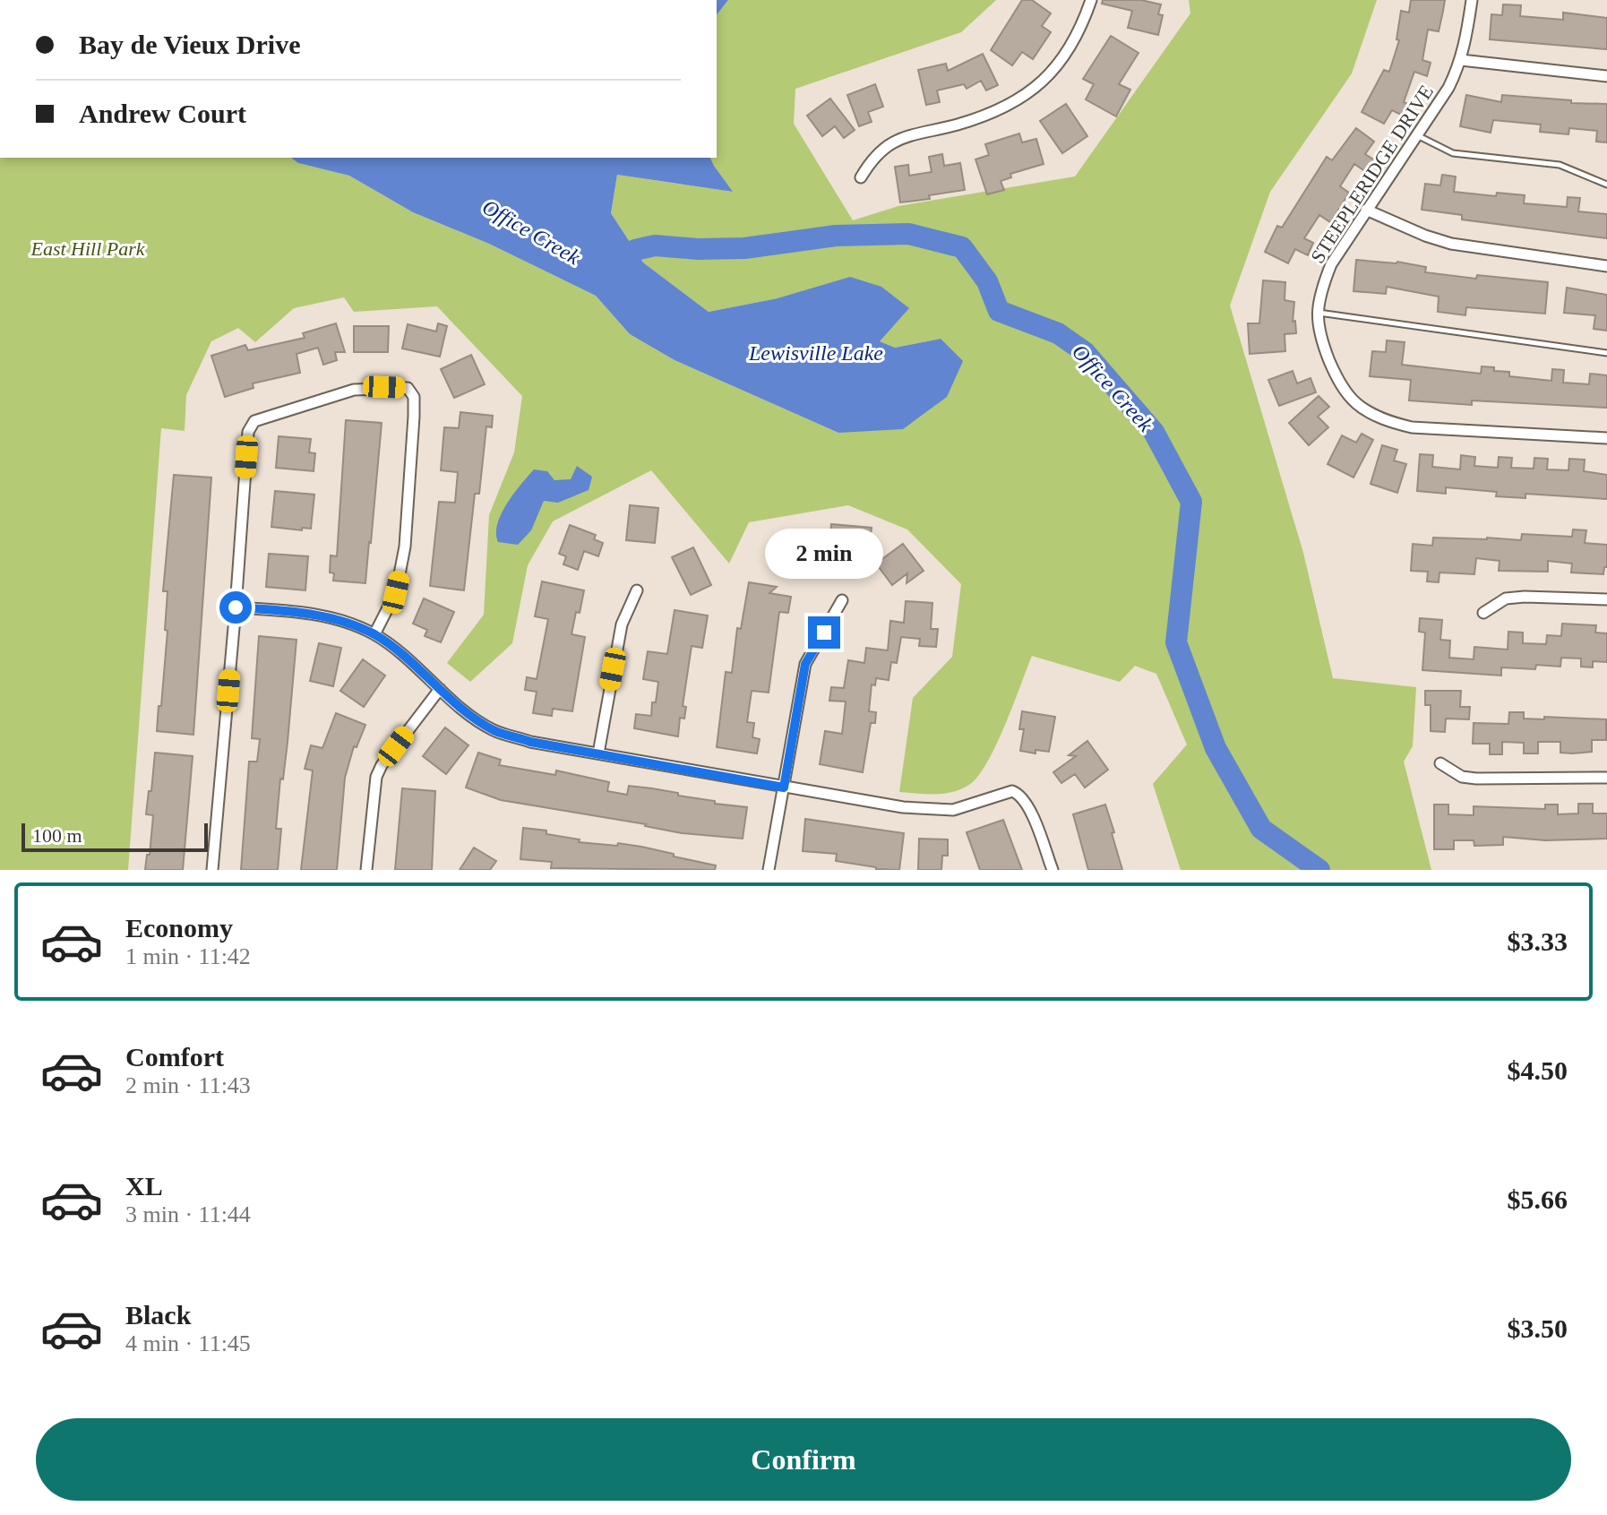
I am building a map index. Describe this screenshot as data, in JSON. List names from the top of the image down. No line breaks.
{"streets":{"street":["STEEPLERIDGE DRIVE"]},"water":["Office Creek","Lewisville Lake"],"parks":["East Hill Park"],"scale_bar":"100 m","page":{"banner":["Bay de Vieux Drive","Andrew Court"],"bubble":"2 min","scale":"100 m","list":[{"name":"Economy","note":"1 min · 11:42","value":"$3.33"},{"name":"Comfort","note":"2 min · 11:43","value":"$4.50"},{"name":"XL","note":"3 min · 11:44","value":"$5.66"},{"name":"Black","note":"4 min · 11:45","value":"$3.50"}],"buttons":"Confirm"}}
